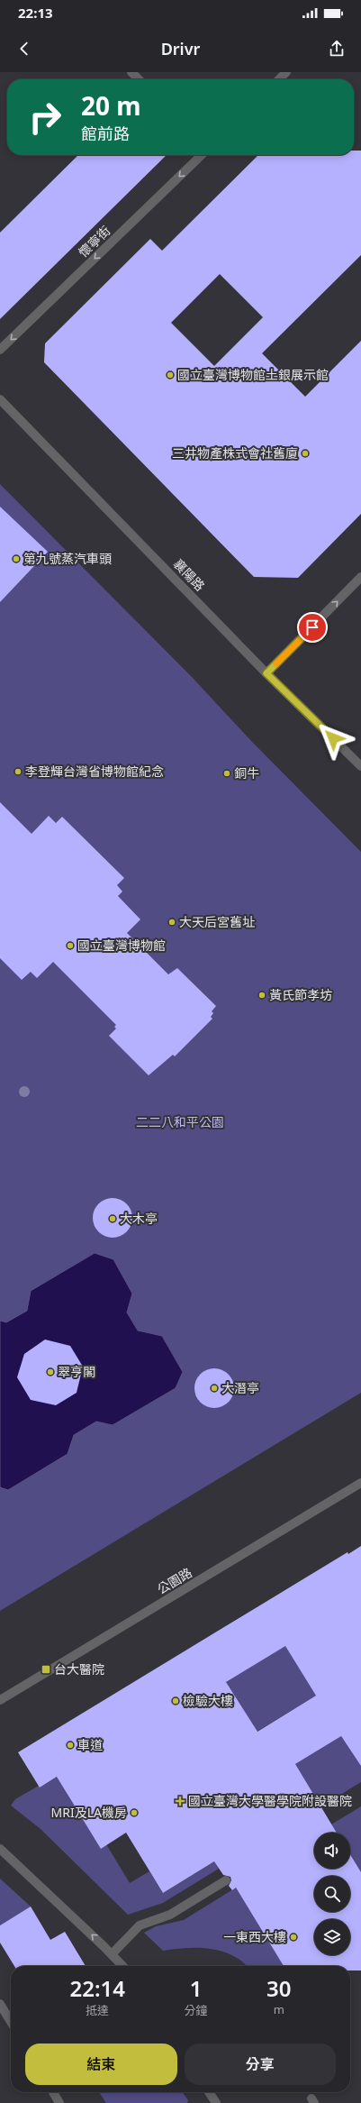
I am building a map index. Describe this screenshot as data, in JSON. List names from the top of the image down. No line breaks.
{"streets":{"street":["懷寧街","襄陽路","公園路"]},"one_way":["懷寧街"],"parks":["二二八和平公園"],"places":{"other":["國立臺灣博物館土銀展示館","三井物產株式會社舊廈","第九號蒸汽車頭","李登輝台灣省博物館紀念","銅牛","大天后宮舊址","國立臺灣博物館","黃氏節孝坊","大木亭","翠亨閣","大潛亭","檢驗大樓","車道","MRI及LA機房","一東西大樓"],"transit":["台大醫院"],"health":["國立臺灣大學醫學院附設醫院"]},"page":{"status":"22:13","header":"Drivr","turn":["20 m","館前路"],"eta":["22:14","抵達","1","分鐘","30","m"],"buttons":["結束","分享"]}}
